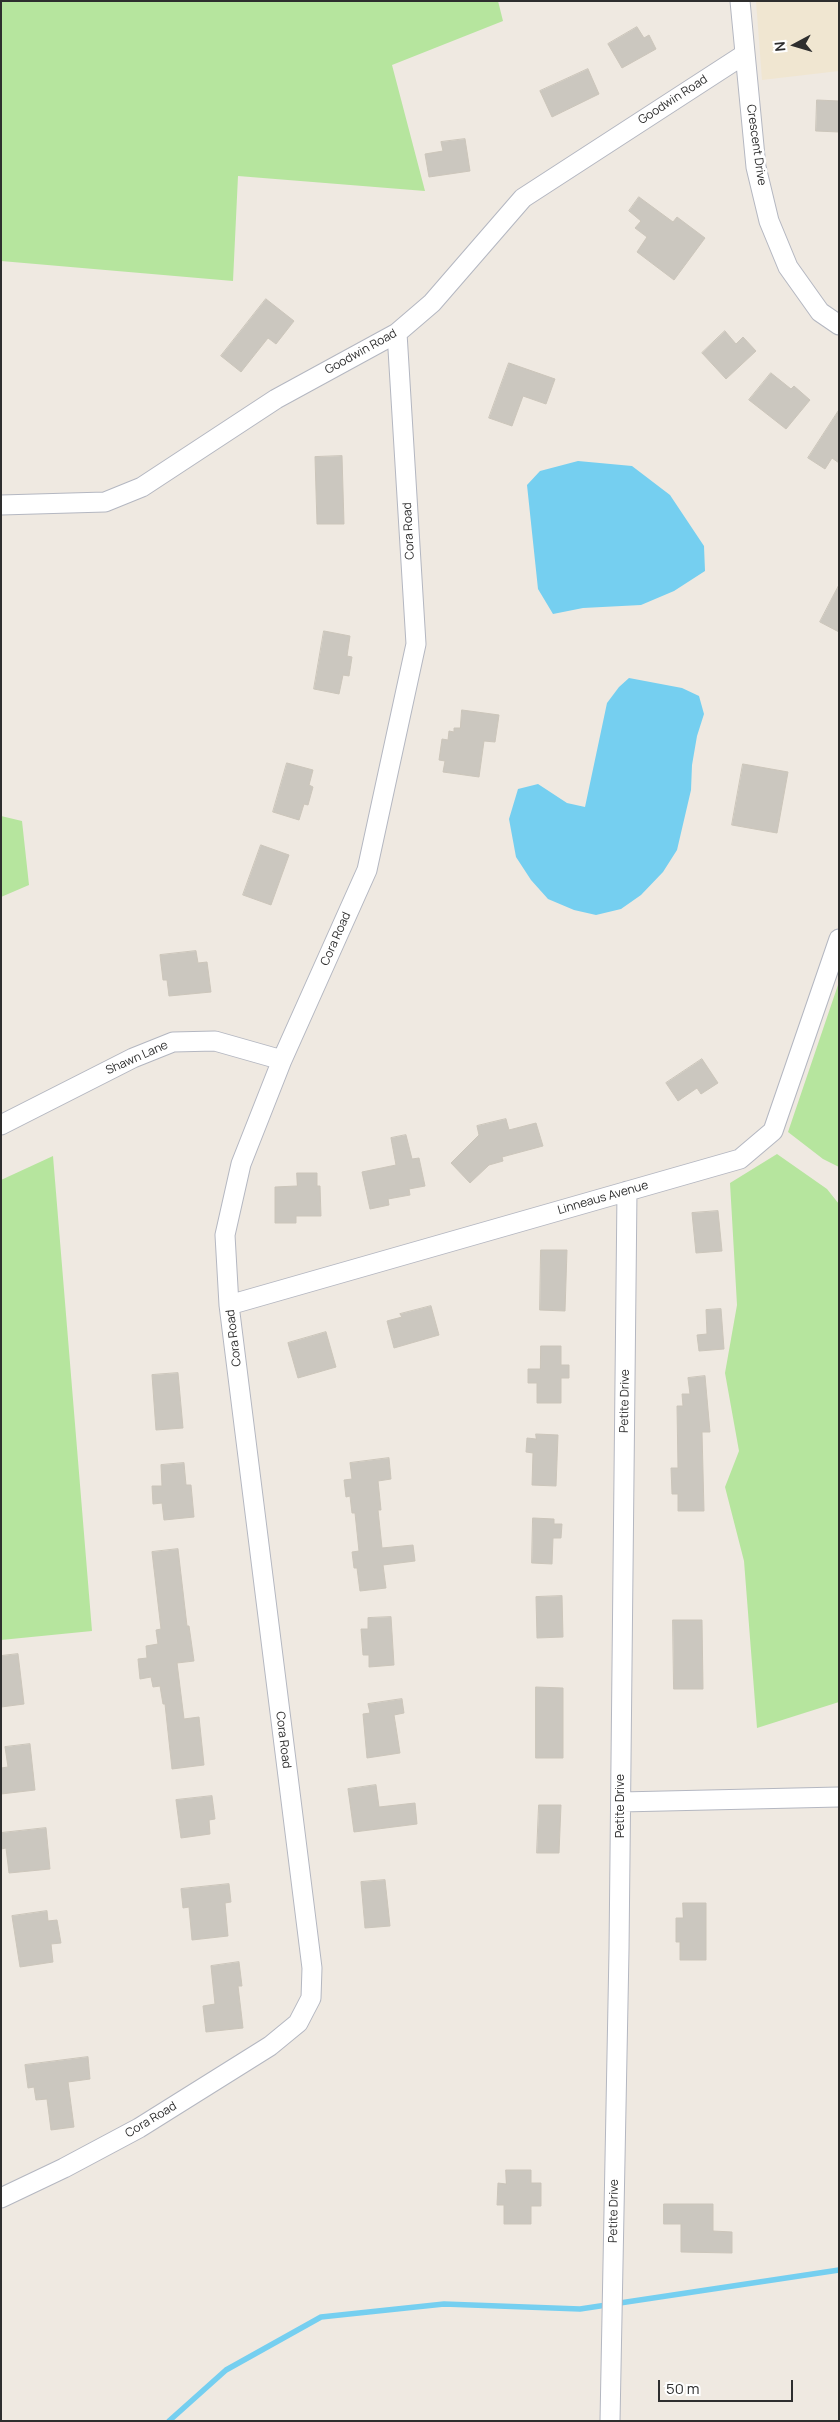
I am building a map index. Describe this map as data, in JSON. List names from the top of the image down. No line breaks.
{"streets":{"street":["Goodwin Road","Crescent Drive","Cora Road","Shawn Lane","Linneaus Avenue","Petite Drive"]},"crossings":[["Goodwin Road","Crescent Drive"],["Goodwin Road","Cora Road"],["Cora Road","Shawn Lane"],["Cora Road","Linneaus Avenue"],["Linneaus Avenue","Petite Drive"]],"scale_bar":"50 m","north":"left"}
